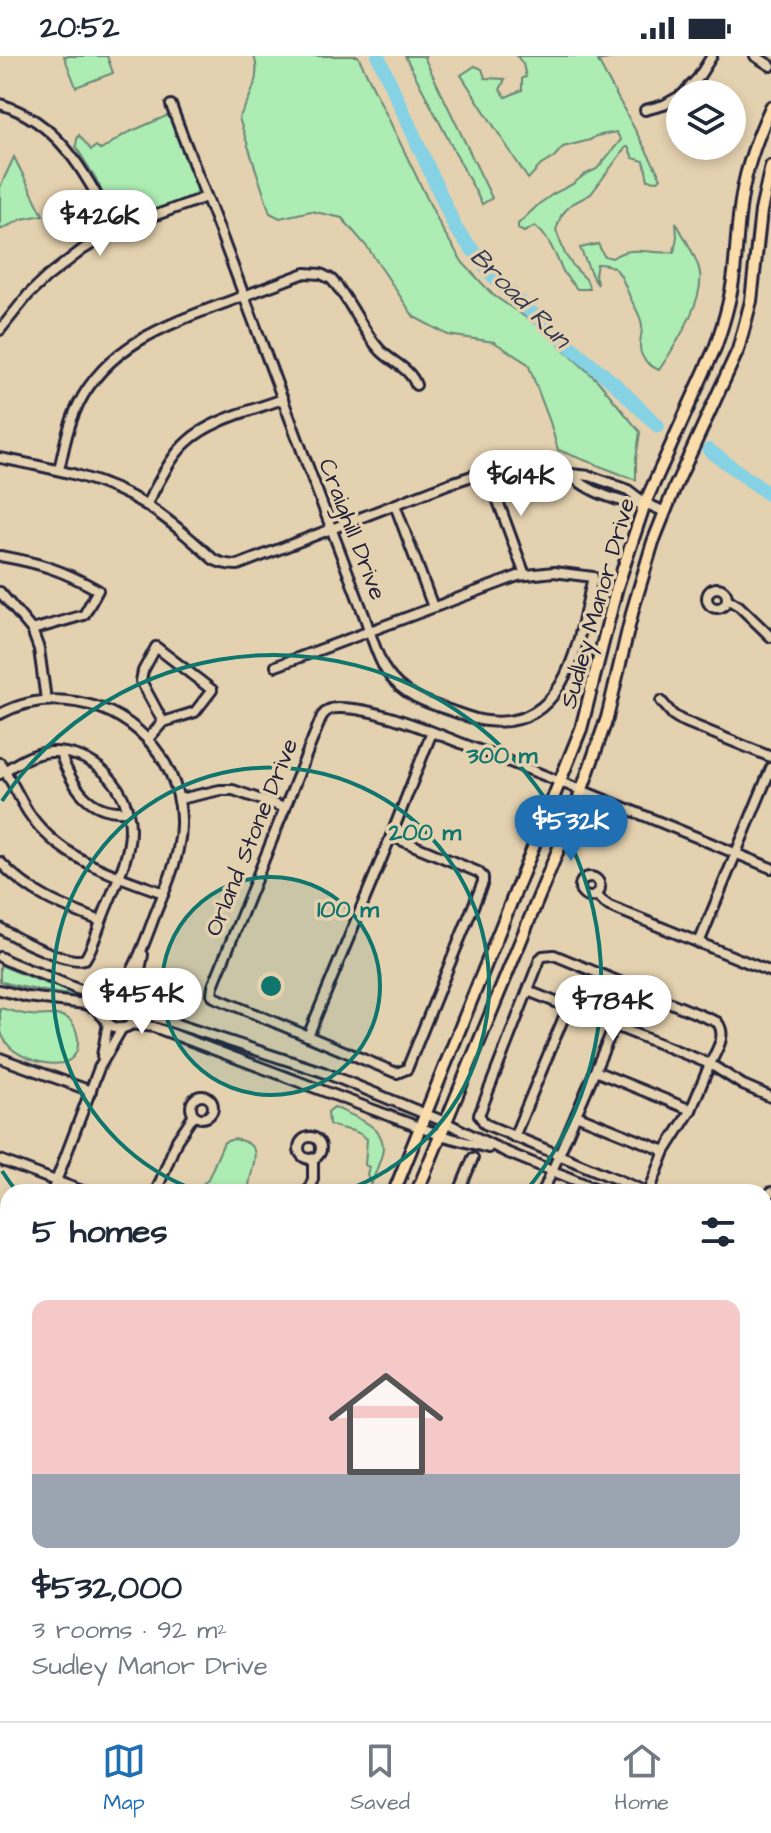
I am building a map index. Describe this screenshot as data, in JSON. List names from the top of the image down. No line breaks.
{"streets":{"main road":["Sudley Manor Drive"],"street":["Craighill Drive","Orland Stone Drive"]},"crossings":[["Sudley Manor Drive","Orland Stone Drive"]],"water":["Broad Run"],"page":{"status":"20:52","price":["$426K","$614K","$532K","$454K","$784K"],"heading":"5 homes","list":[{"name":"$532,000","note":"3 rooms · 92 m² · Sudley Manor Drive"}],"tabs":["Map","Saved","Home"]},"rings":["300 m","200 m","100 m"]}
